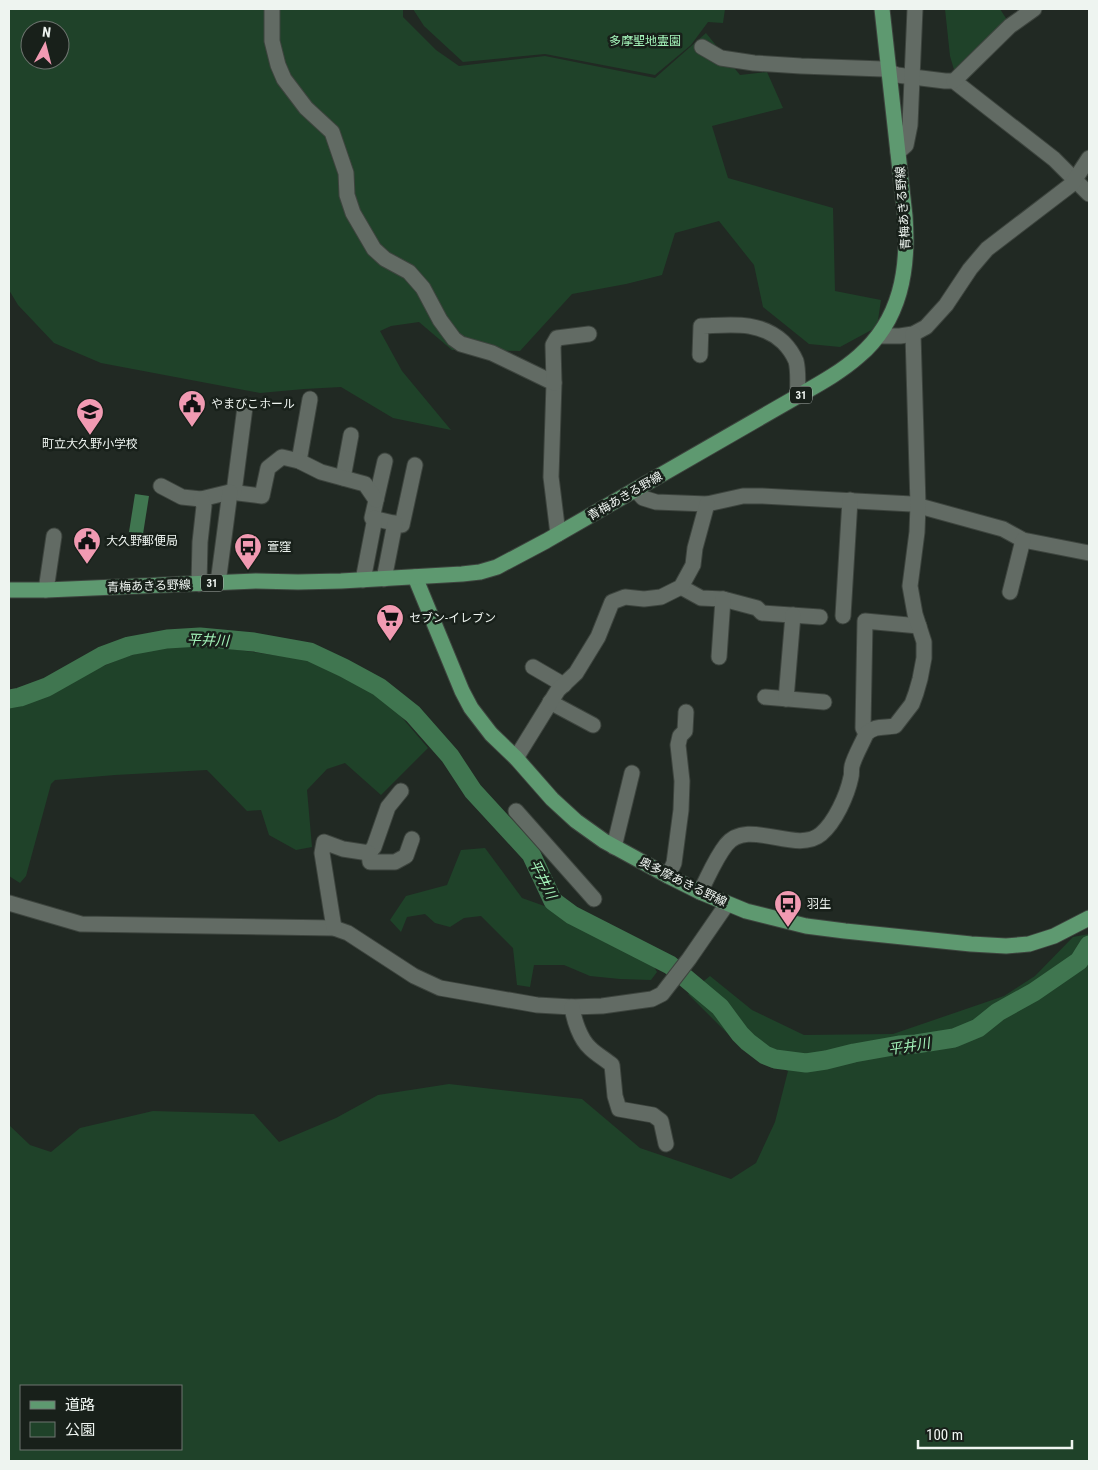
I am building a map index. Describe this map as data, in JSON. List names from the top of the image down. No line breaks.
{"streets":{"main road":["青梅あきる野線","31","奥多摩あきる野線"]},"crossings":[["青梅あきる野線","奥多摩あきる野線"]],"water":["平井川"],"parks":["多摩聖地霊園"],"places":{"public building":["やまびこホール","大久野郵便局"],"school or university":["町立大久野小学校"],"bus stop":["萱窪","羽生"],"supermarket":["セブン-イレブン"]},"legend":["道路","公園"],"scale_bar":"100 m","north":"top"}
